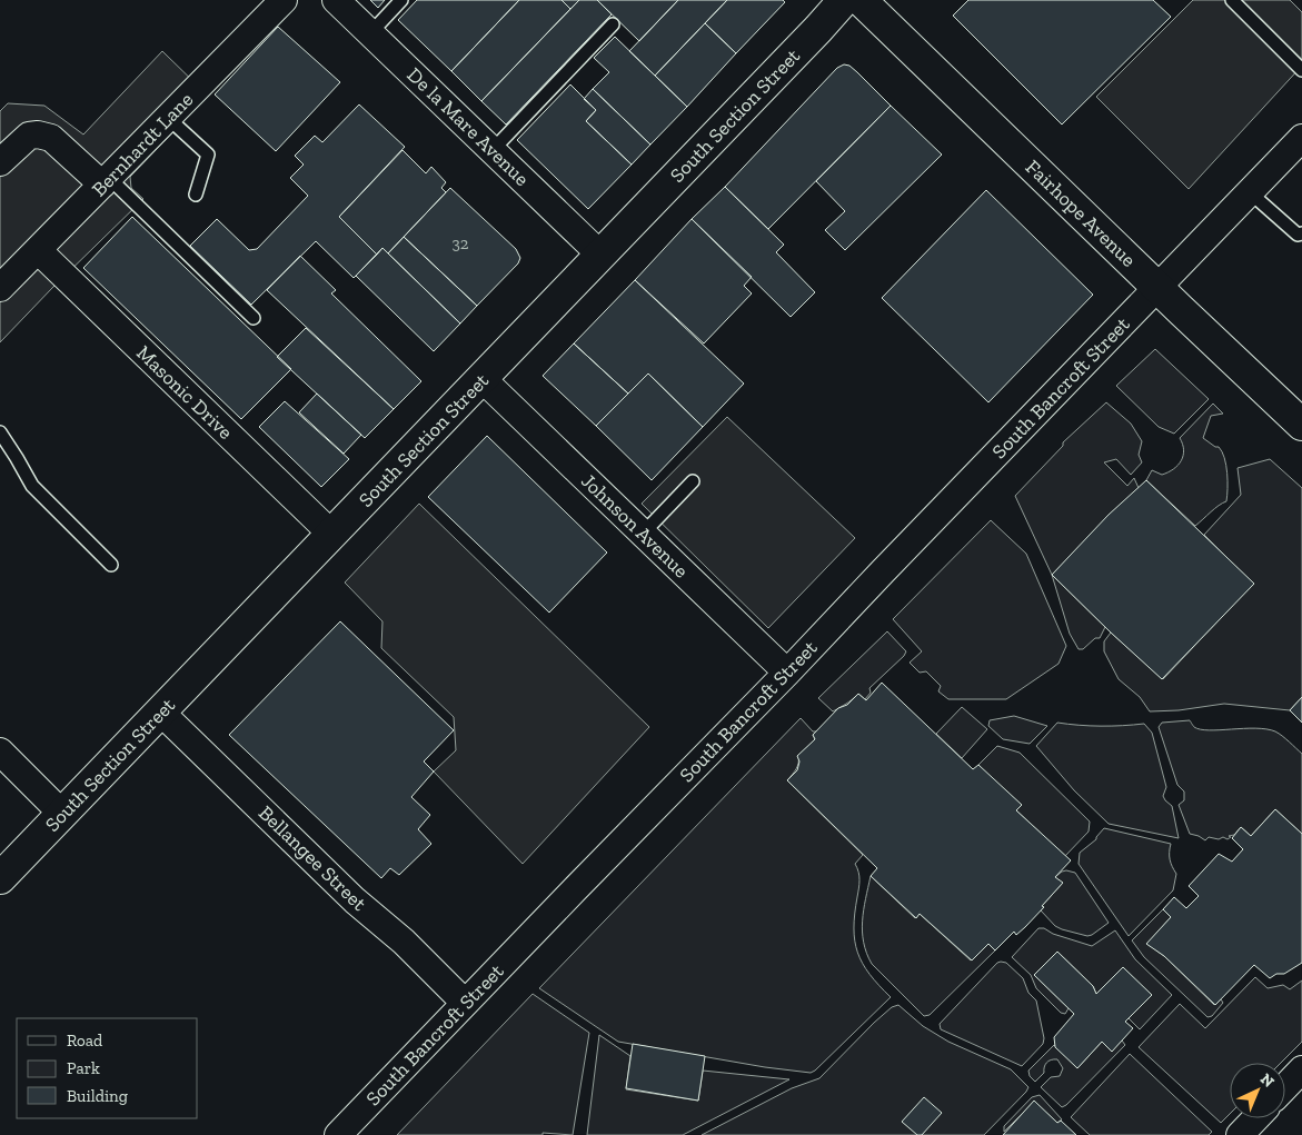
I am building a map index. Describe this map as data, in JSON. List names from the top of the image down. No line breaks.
{"streets":{"street":["South Section Street","De la Mare Avenue","Bernhardt Lane","Fairhope Avenue","South Bancroft Street","Masonic Drive","Johnson Avenue","Bellangee Street"]},"crossings":[["South Section Street","De la Mare Avenue"],["South Section Street","Masonic Drive"],["South Section Street","Johnson Avenue"],["South Section Street","Bellangee Street"],["Bernhardt Lane","Masonic Drive"],["Fairhope Avenue","South Bancroft Street"],["South Bancroft Street","Johnson Avenue"],["South Bancroft Street","Bellangee Street"]],"house_numbers":["32"],"legend":["Road","Park","Building"],"north":"top right"}
